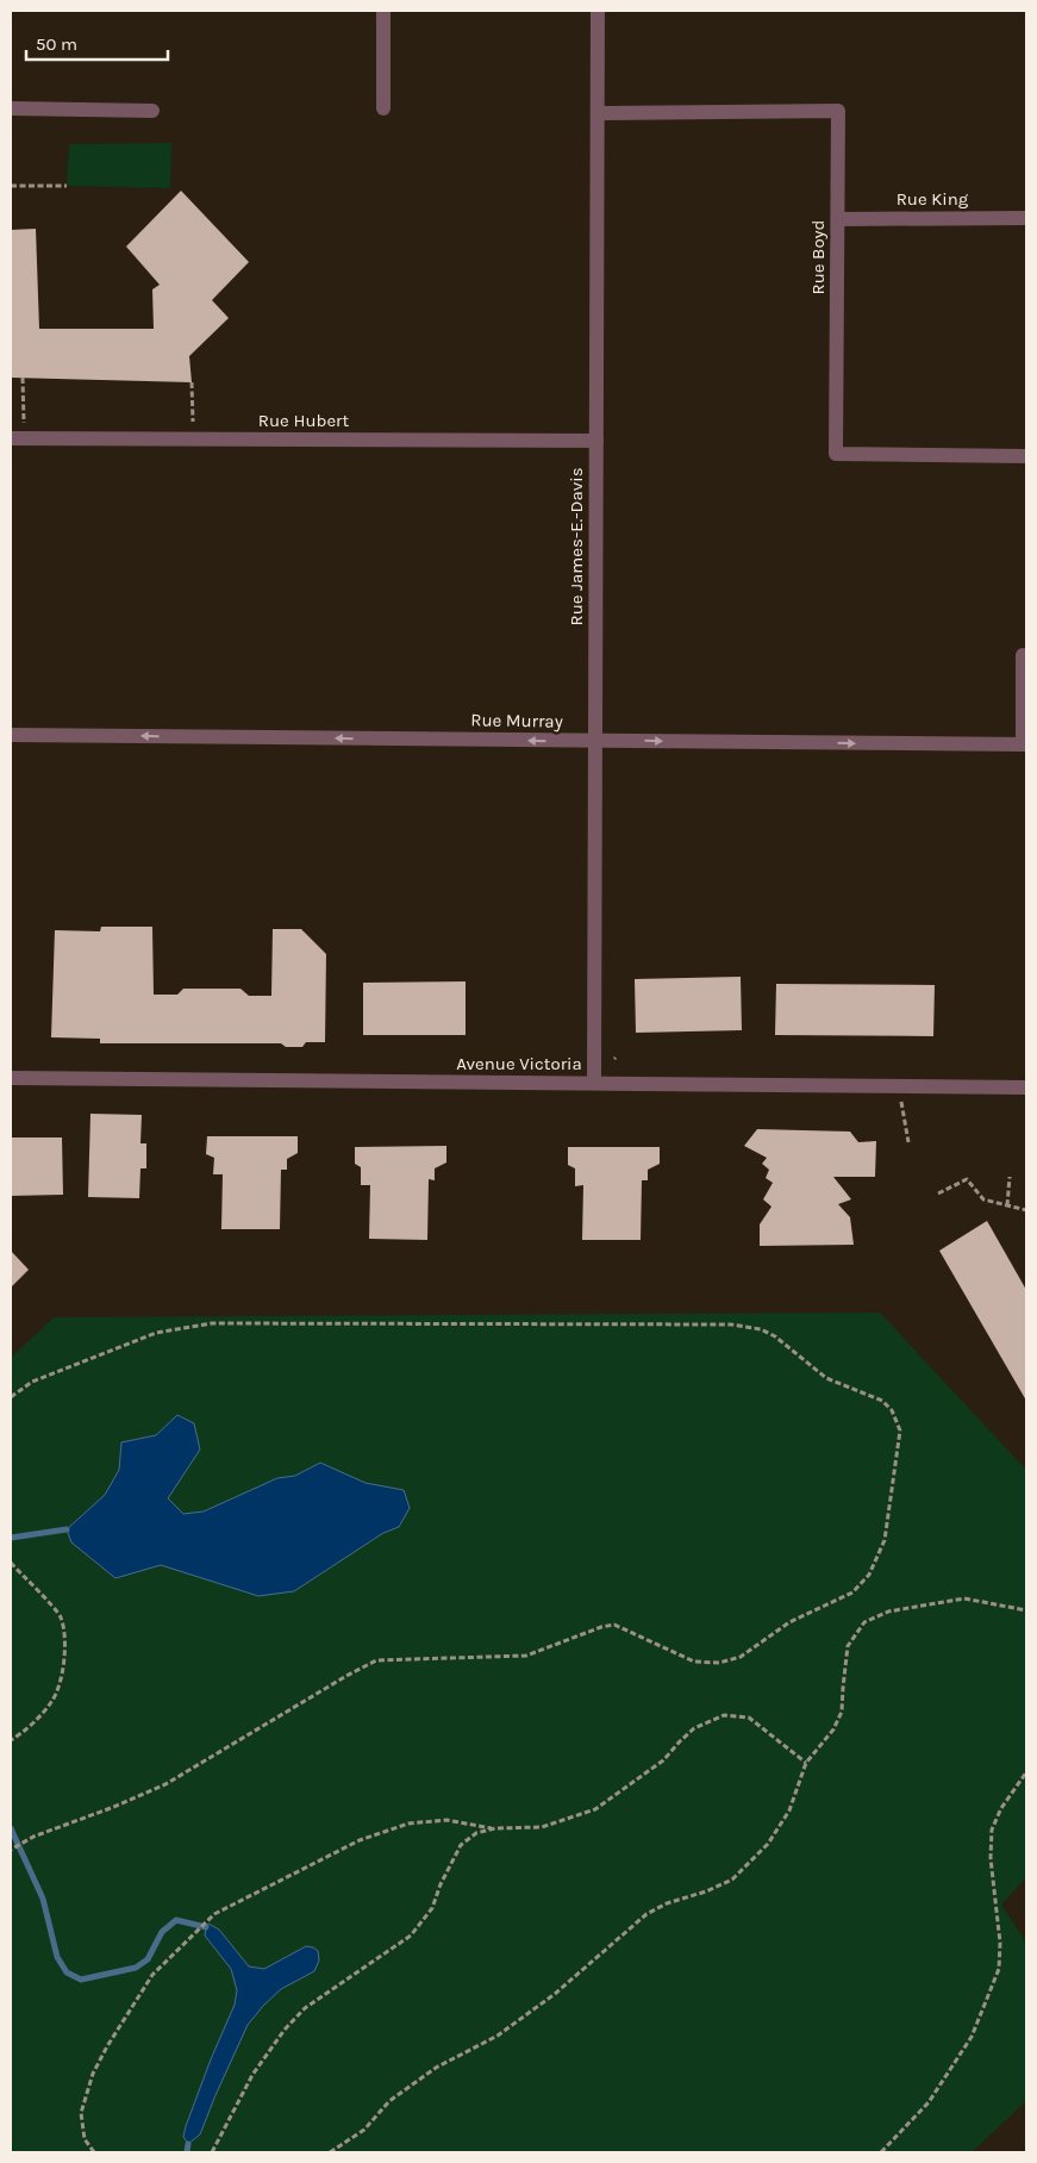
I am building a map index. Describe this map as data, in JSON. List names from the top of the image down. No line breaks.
{"streets":{"street":["Rue King","Rue Boyd","Rue Hubert","Rue James-E.-Davis","Rue Murray","Avenue Victoria"]},"crossings":[["Rue King","Rue Boyd"],["Rue Boyd","Rue James-E.-Davis"],["Rue Hubert","Rue James-E.-Davis"],["Rue James-E.-Davis","Rue Murray"],["Rue James-E.-Davis","Avenue Victoria"]],"scale_bar":"50 m"}
